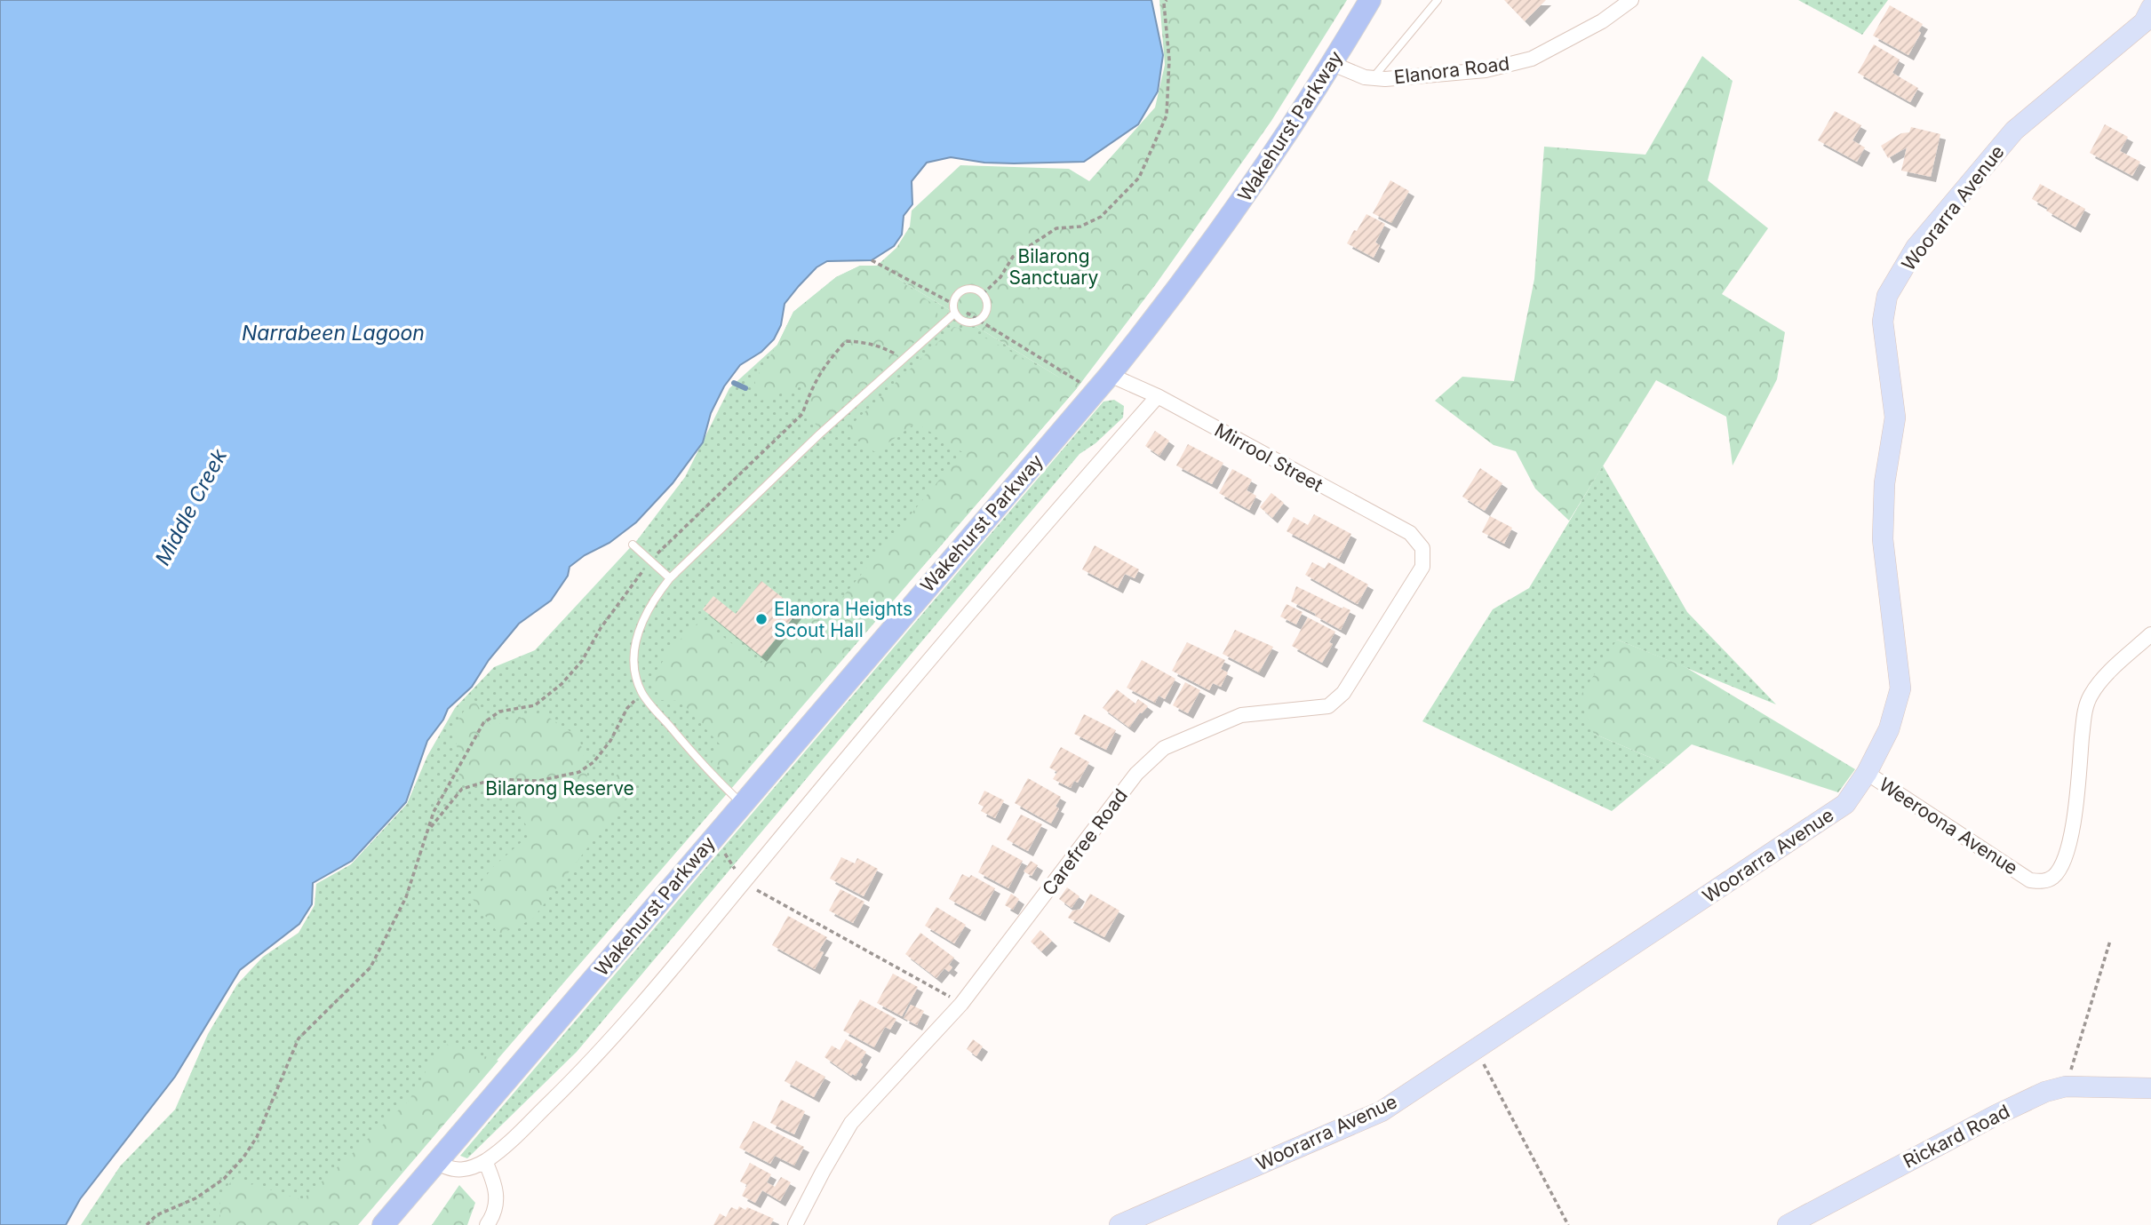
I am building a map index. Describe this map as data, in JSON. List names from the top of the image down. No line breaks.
{"streets":{"main road":["Wakehurst Parkway"],"street":["Elanora Road","Woorarra Avenue","Mirrool Street","Weeroona Avenue","Carefree Road","Rickard Road"]},"crossings":[["Elanora Road","Wakehurst Parkway"],["Wakehurst Parkway","Mirrool Street"],["Woorarra Avenue","Weeroona Avenue"],["Mirrool Street","Carefree Road"]],"water":["Narrabeen Lagoon","Middle Creek"],"parks":["Bilarong Sanctuary","Bilarong Reserve"],"places":["Elanora Heights Scout Hall"]}
